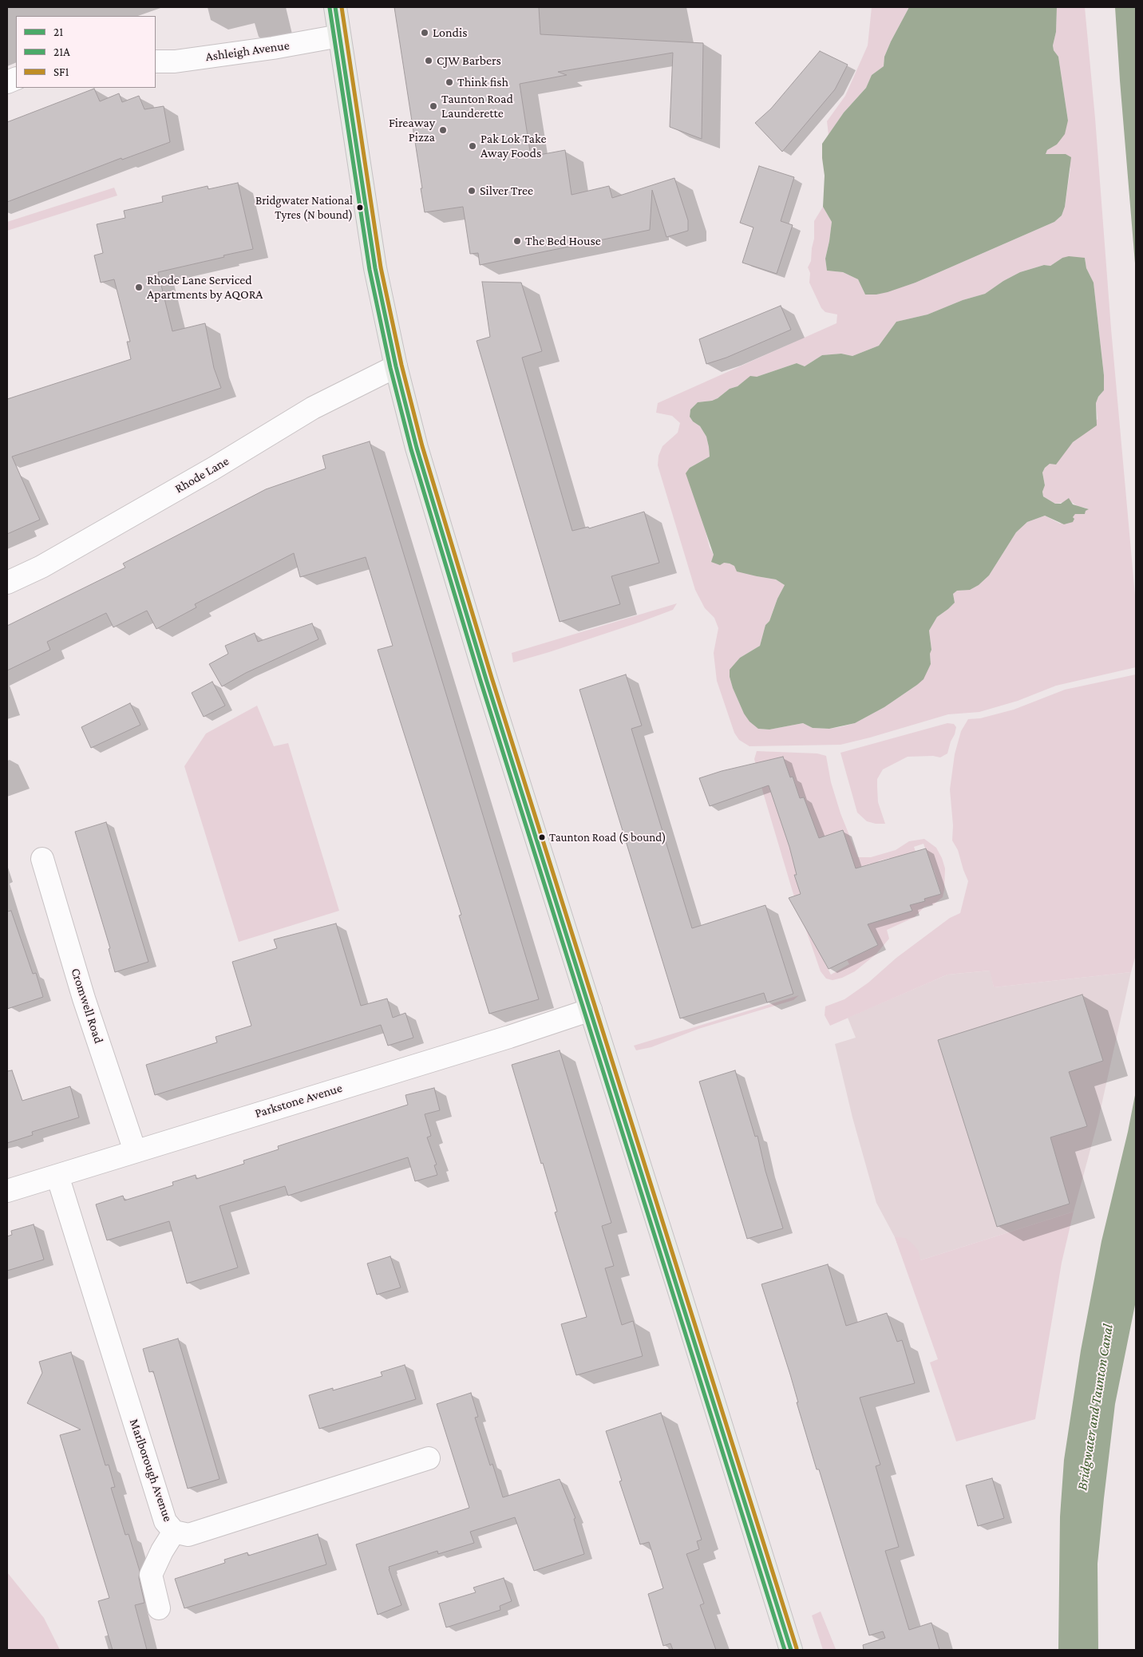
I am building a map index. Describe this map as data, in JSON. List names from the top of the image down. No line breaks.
{"streets":{"street":["Ashleigh Avenue","Rhode Lane","Cromwell Road","Parkstone Avenue","Marlborough Avenue"]},"crossings":[["Cromwell Road","Parkstone Avenue"],["Parkstone Avenue","Marlborough Avenue"]],"water":["Bridgwater and Taunton Canal"],"places":["Londis","CJW Barbers","Think fish","Taunton Road Launderette","Fireaway Pizza","Pak Lok Take Away Foods","Silver Tree","Bridgwater National Tyres (N bound)","The Bed House","Rhode Lane Serviced Apartments by AQORA","Taunton Road (S bound)"],"lines":["transit line 21","transit line SF1","transit line 21A"],"legend":["21","21A","SF1"]}
